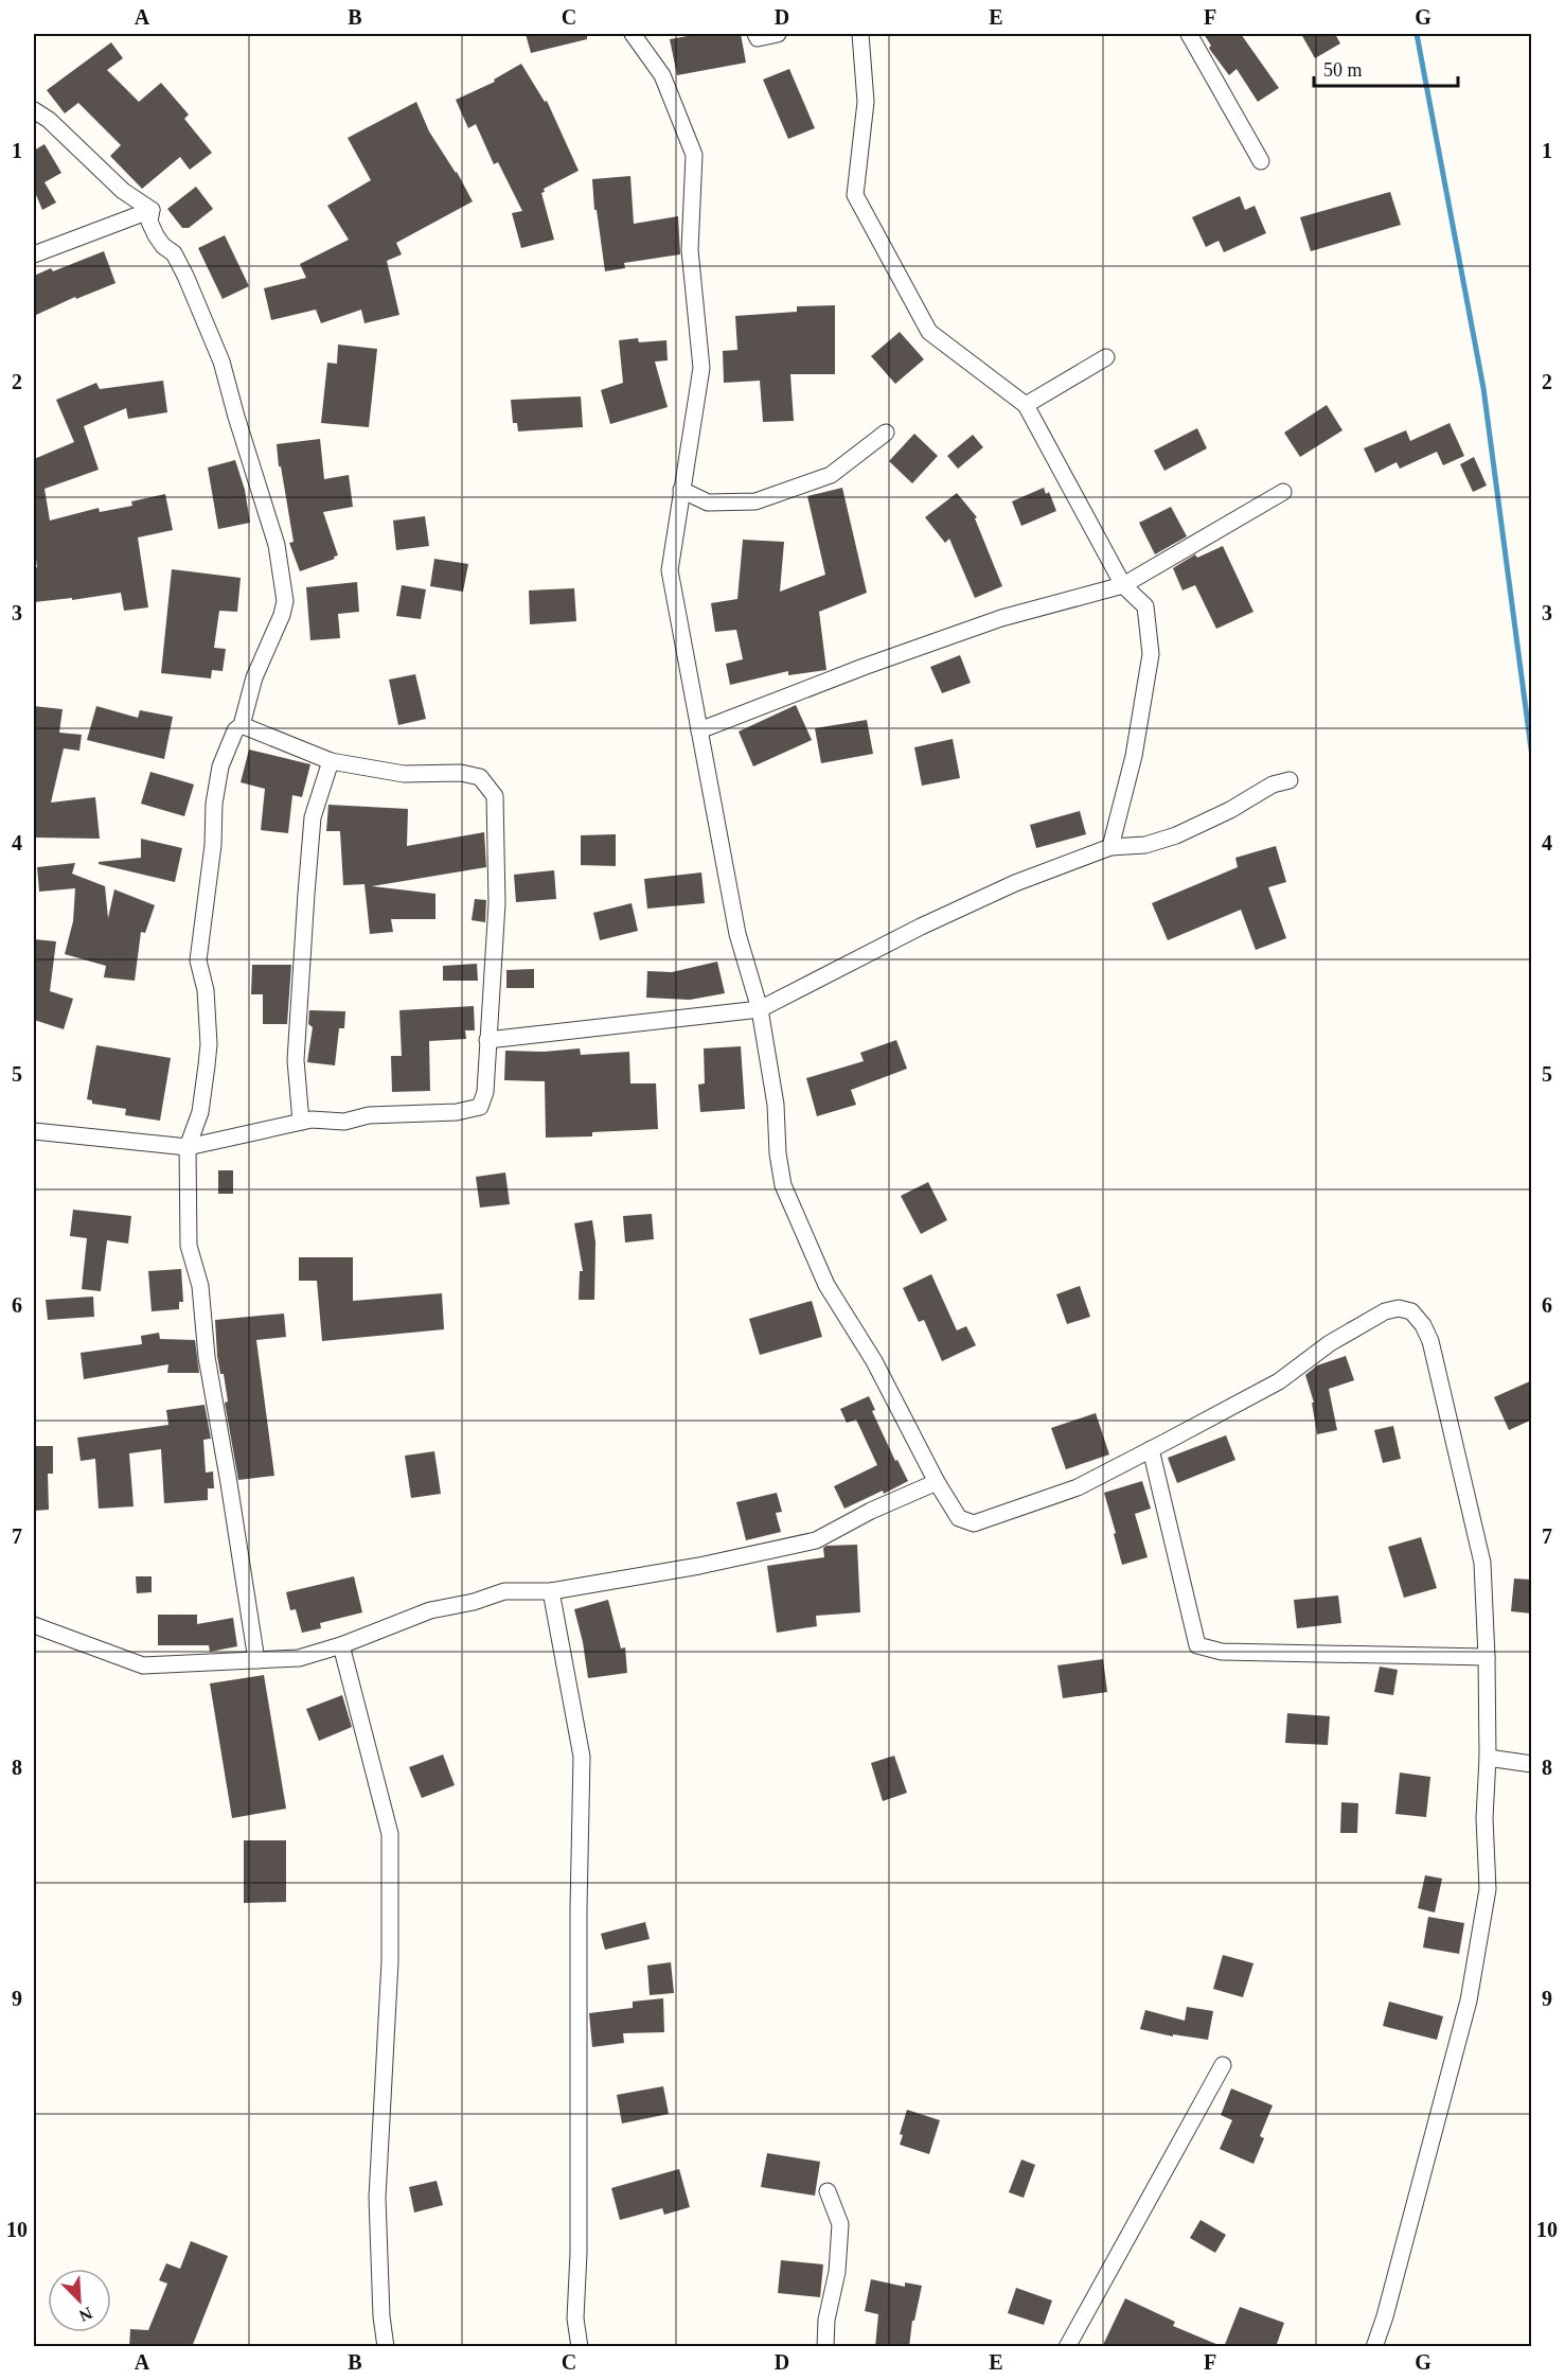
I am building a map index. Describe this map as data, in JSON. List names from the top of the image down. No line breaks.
{"scale_bar":"50 m","north":"bottom right","grid":{"columns":["A","B","C","D","E","F","G"],"rows":["1","2","3","4","5","6","7","8","9","10"]}}
